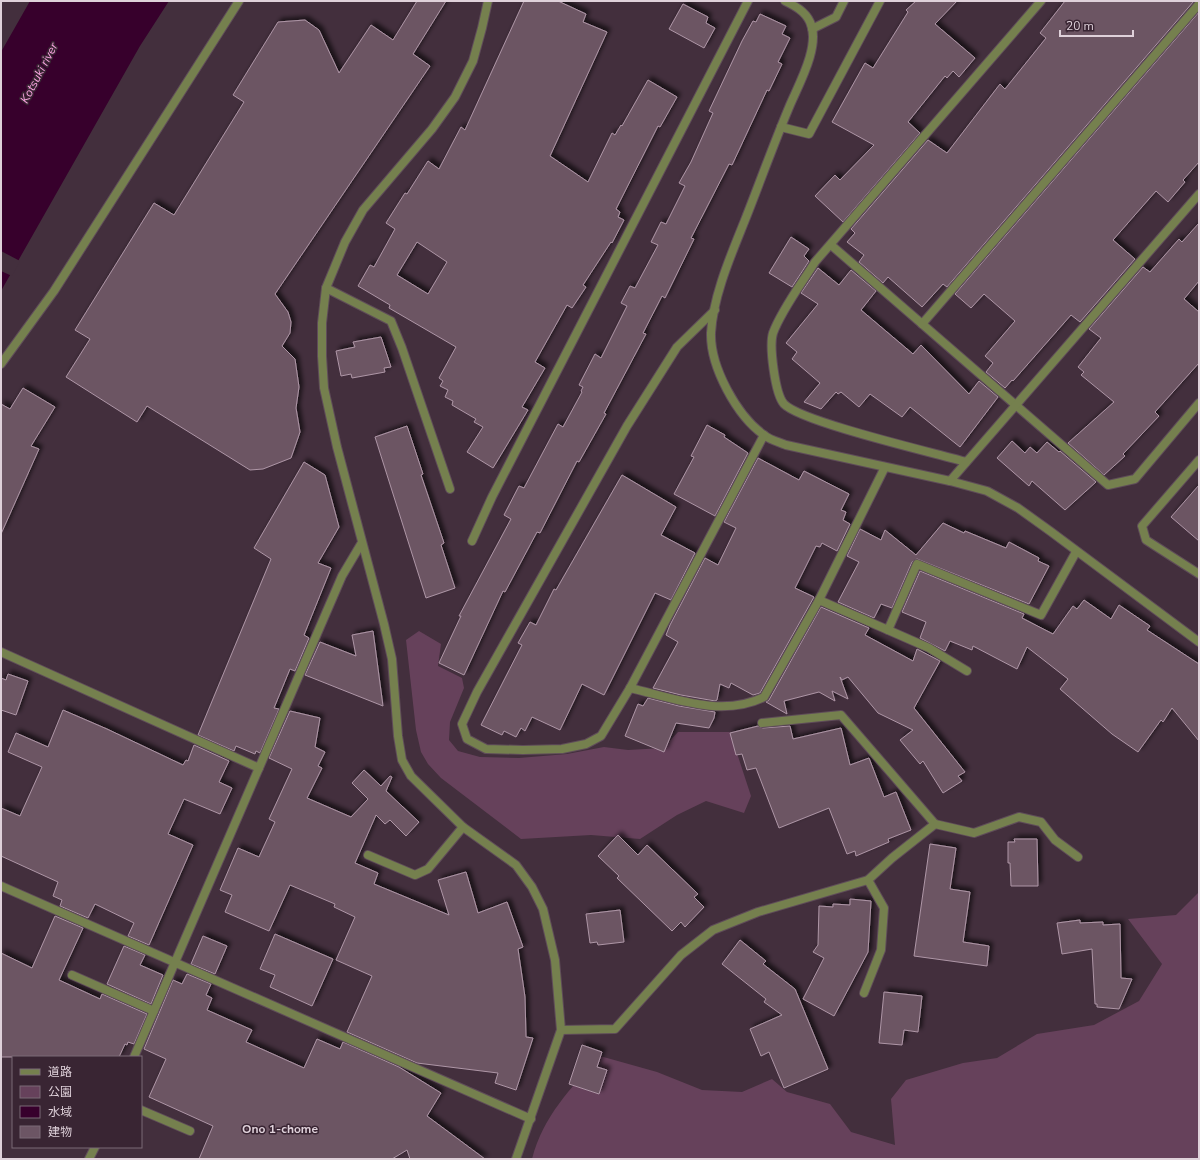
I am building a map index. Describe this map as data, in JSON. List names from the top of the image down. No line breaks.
{"districts":["Ono 1-chome"],"water":["Kotsuki river"],"legend":["道路","公園","水域","建物"],"scale_bar":"20 m"}
